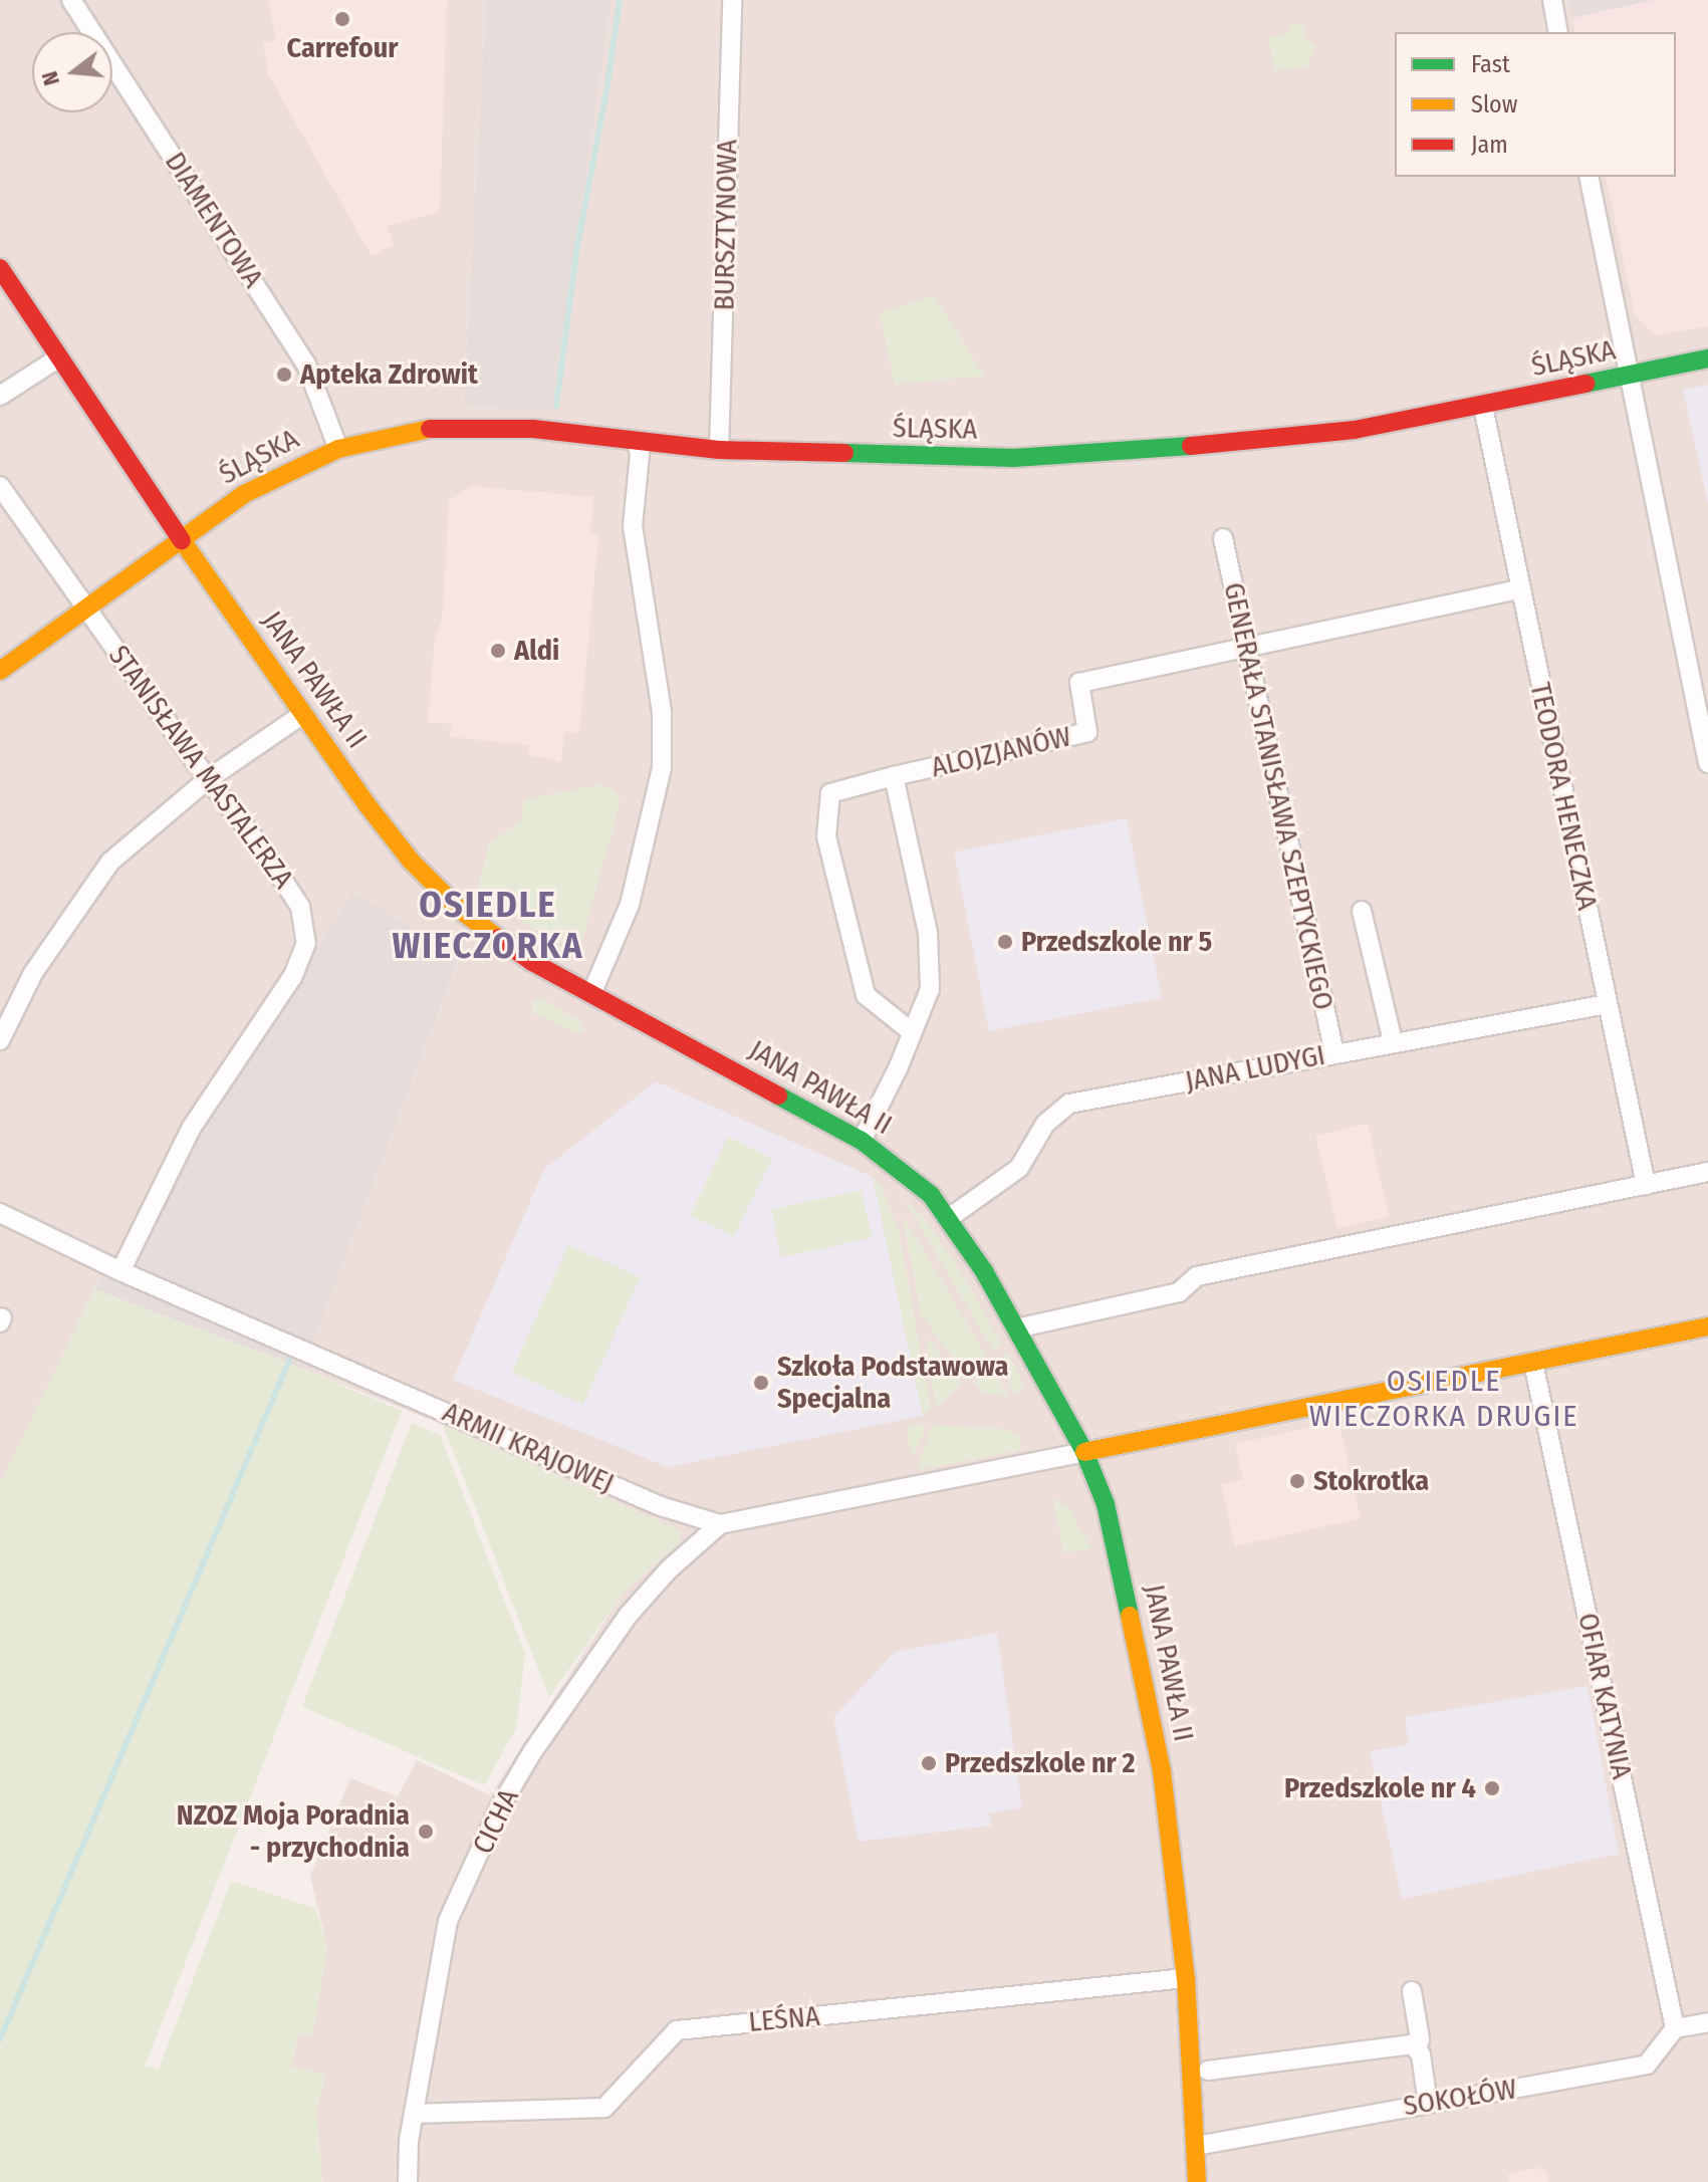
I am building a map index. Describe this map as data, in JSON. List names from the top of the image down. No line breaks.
{"streets":{"street":["DIAMENTOWA","BURSZTYNOWA","ŚLĄSKA","JANA PAWŁA II","ALOJZJANÓW","STANISŁAWA MASTALERZA","GENERAŁA STANISŁAWA SZEPTYCKIEGO","TEODORA HENECZKA","JANA LUDYGI","ARMII KRAJOWEJ","OFIAR KATYNIA","CICHA","LEŚNA","SOKOŁÓW"]},"crossings":[["DIAMENTOWA","ŚLĄSKA"],["BURSZTYNOWA","ŚLĄSKA"],["ŚLĄSKA","JANA PAWŁA II"],["ŚLĄSKA","STANISŁAWA MASTALERZA"],["ŚLĄSKA","TEODORA HENECZKA"],["JANA PAWŁA II","ALOJZJANÓW"],["JANA PAWŁA II","JANA LUDYGI"],["JANA PAWŁA II","ARMII KRAJOWEJ"],["JANA PAWŁA II","LEŚNA"],["JANA PAWŁA II","SOKOŁÓW"],["ALOJZJANÓW","GENERAŁA STANISŁAWA SZEPTYCKIEGO"],["ALOJZJANÓW","TEODORA HENECZKA"],["STANISŁAWA MASTALERZA","ARMII KRAJOWEJ"],["GENERAŁA STANISŁAWA SZEPTYCKIEGO","JANA LUDYGI"],["TEODORA HENECZKA","JANA LUDYGI"],["ARMII KRAJOWEJ","CICHA"],["OFIAR KATYNIA","SOKOŁÓW"],["CICHA","LEŚNA"]],"districts":["OSIEDLE WIECZORKA","OSIEDLE WIECZORKA DRUGIE"],"places":["Carrefour","Apteka Zdrowit","Aldi","Przedszkole nr 5","Szkoła Podstawowa Specjalna","Stokrotka","Przedszkole nr 2","Przedszkole nr 4","NZOZ Moja Poradnia - przychodnia"],"legend":["Fast","Slow","Jam"],"north":"left"}
